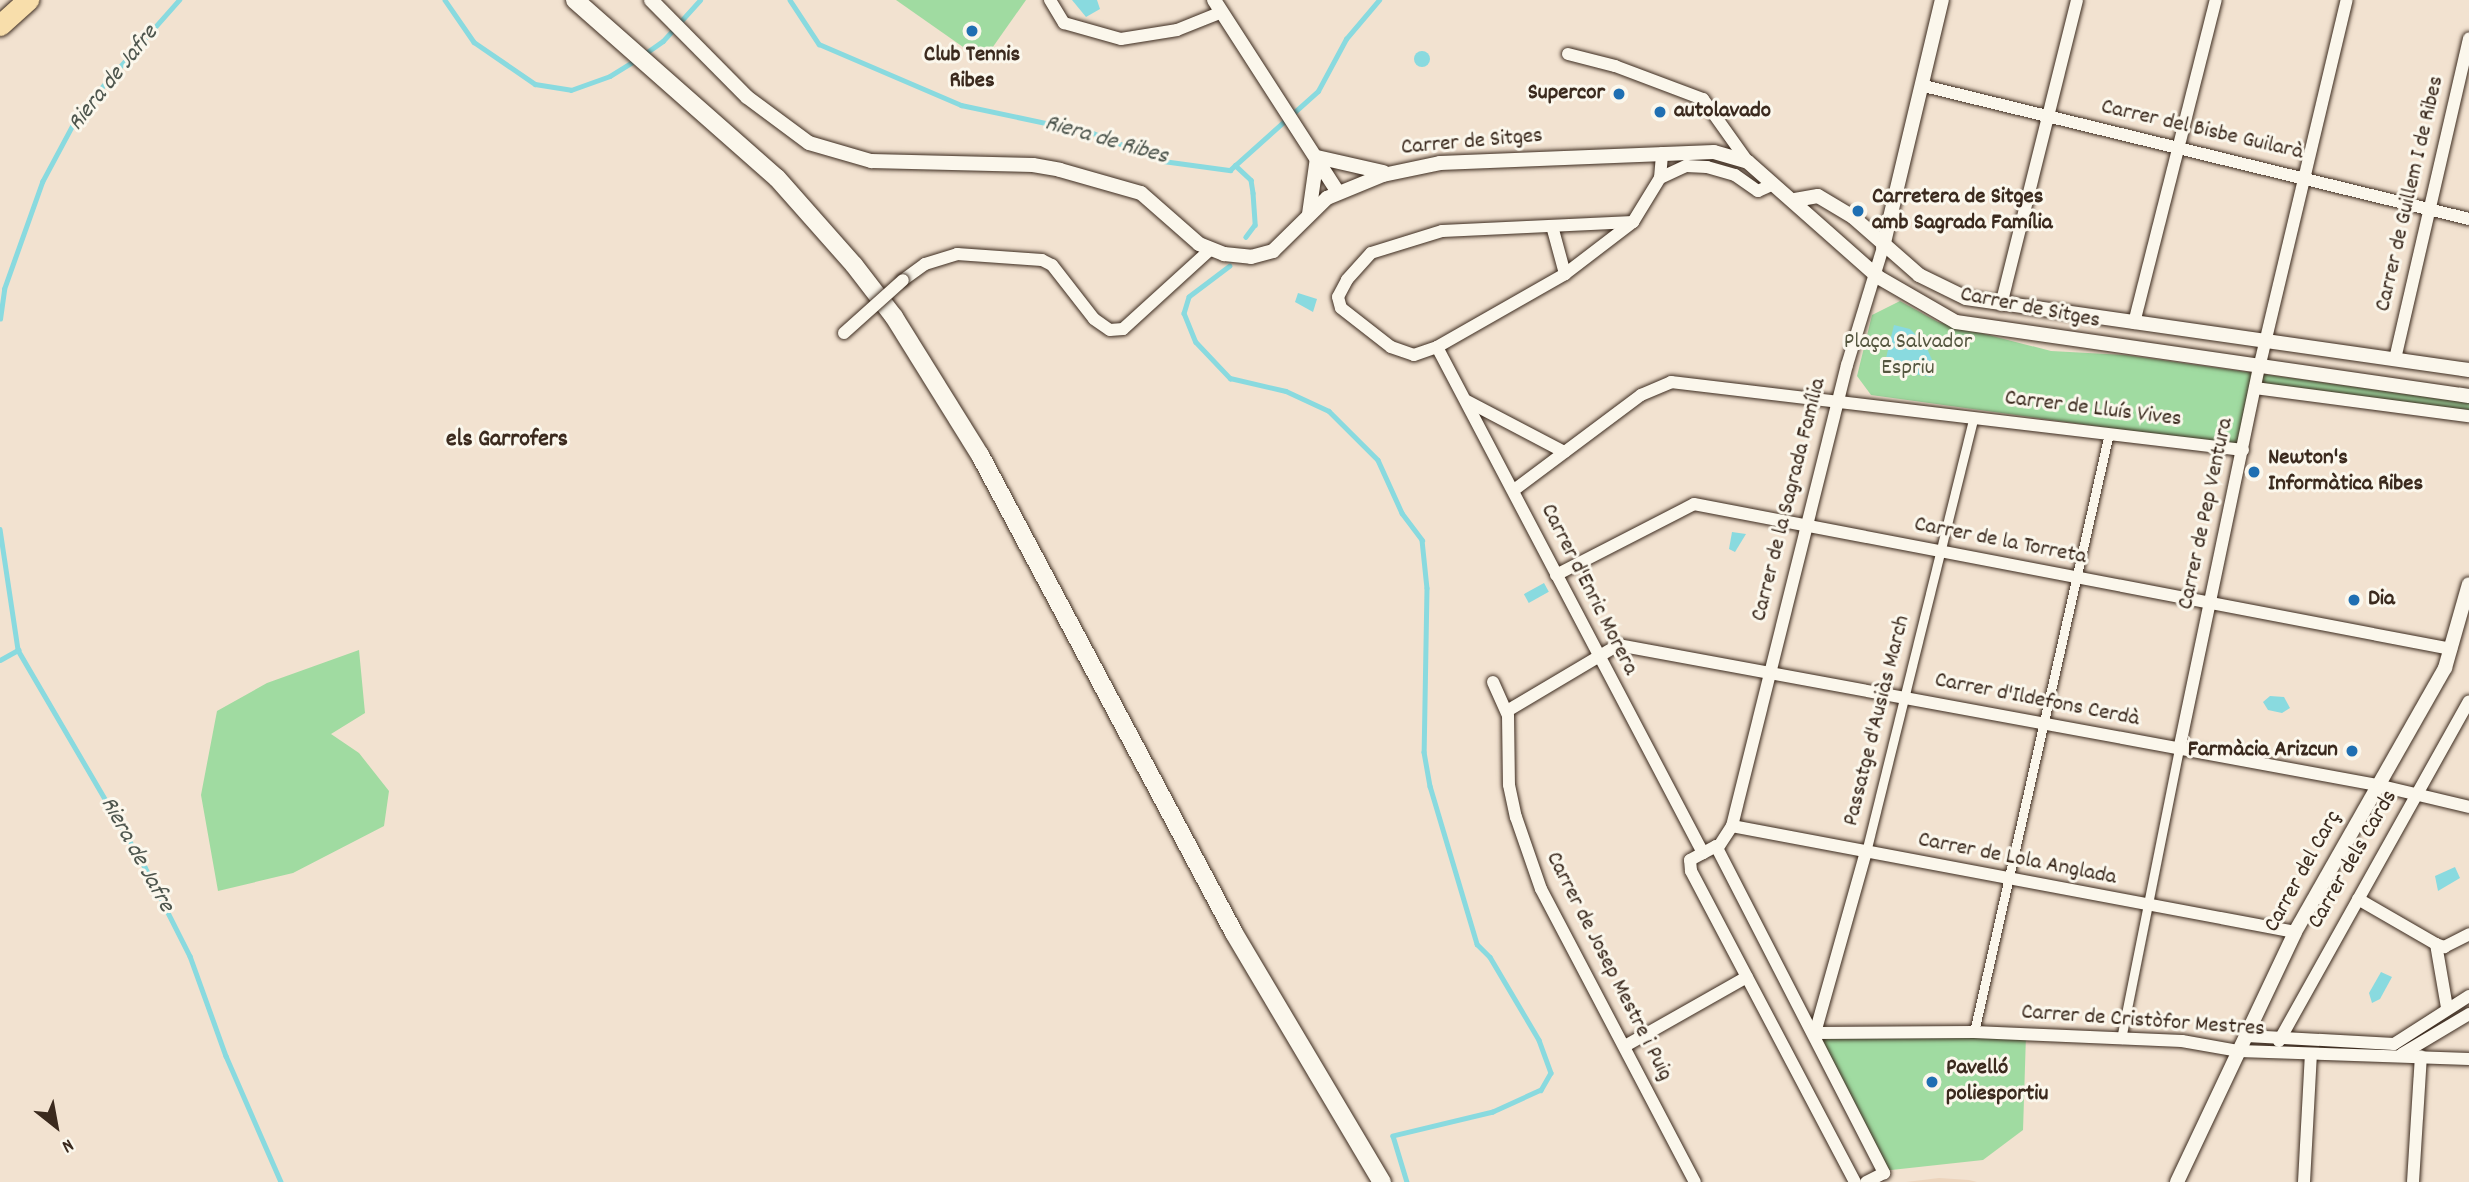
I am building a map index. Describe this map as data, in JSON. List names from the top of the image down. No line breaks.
{"streets":{"street":["Carrer del Bisbe Guilarà","Carrer de Sitges","Carrer de Guillem I de Ribes","Carrer de Lluís Vives","Carrer de la Sagrada Família","Carrer de Pep Ventura","Carrer de la Torreta","Carrer d'Enric Morera","Carrer d'Ildefons Cerdà","Passatge d'Ausiàs March","Carrer de Lola Anglada","Carrer dels Cards","Carrer del Carç","Carrer de Josep Mestre i Puig","Carrer de Cristòfor Mestres"]},"crossings":[["Carrer del Bisbe Guilarà","Carrer de Guillem I de Ribes"],["Carrer del Bisbe Guilarà","Carrer de la Sagrada Família"],["Carrer del Bisbe Guilarà","Carrer de Pep Ventura"],["Carrer de Sitges","Carrer de la Sagrada Família"],["Carrer de Sitges","Carrer de Pep Ventura"],["Carrer de Lluís Vives","Carrer de la Sagrada Família"],["Carrer de Lluís Vives","Carrer de Pep Ventura"],["Carrer de Lluís Vives","Carrer d'Enric Morera"],["Carrer de Lluís Vives","Passatge d'Ausiàs March"],["Carrer de la Sagrada Família","Carrer de la Torreta"],["Carrer de la Sagrada Família","Carrer d'Ildefons Cerdà"],["Carrer de la Sagrada Família","Carrer de Lola Anglada"],["Carrer de Pep Ventura","Carrer de la Torreta"],["Carrer de Pep Ventura","Carrer d'Ildefons Cerdà"],["Carrer de Pep Ventura","Carrer de Lola Anglada"],["Carrer de Pep Ventura","Carrer de Cristòfor Mestres"],["Carrer de la Torreta","Carrer d'Enric Morera"],["Carrer de la Torreta","Passatge d'Ausiàs March"],["Carrer de la Torreta","Carrer del Carç"],["Carrer d'Enric Morera","Carrer d'Ildefons Cerdà"],["Carrer d'Ildefons Cerdà","Passatge d'Ausiàs March"],["Carrer d'Ildefons Cerdà","Carrer dels Cards"],["Carrer d'Ildefons Cerdà","Carrer del Carç"],["Carrer d'Ildefons Cerdà","Carrer de Josep Mestre i Puig"],["Passatge d'Ausiàs March","Carrer de Lola Anglada"],["Passatge d'Ausiàs March","Carrer de Cristòfor Mestres"],["Carrer de Lola Anglada","Carrer del Carç"],["Carrer del Carç","Carrer de Cristòfor Mestres"]],"districts":["els Garrofers"],"water":["Riera de Jafre","Riera de Ribes"],"parks":["Plaça Salvador Espriu"],"places":["Club Tennis Ribes","Supercor","autolavado","Carretera de Sitges amb Sagrada Família","Newton's Informàtica Ribes","Dia","Farmàcia Arizcun","Pavelló poliesportiu"],"north":"bottom right"}
